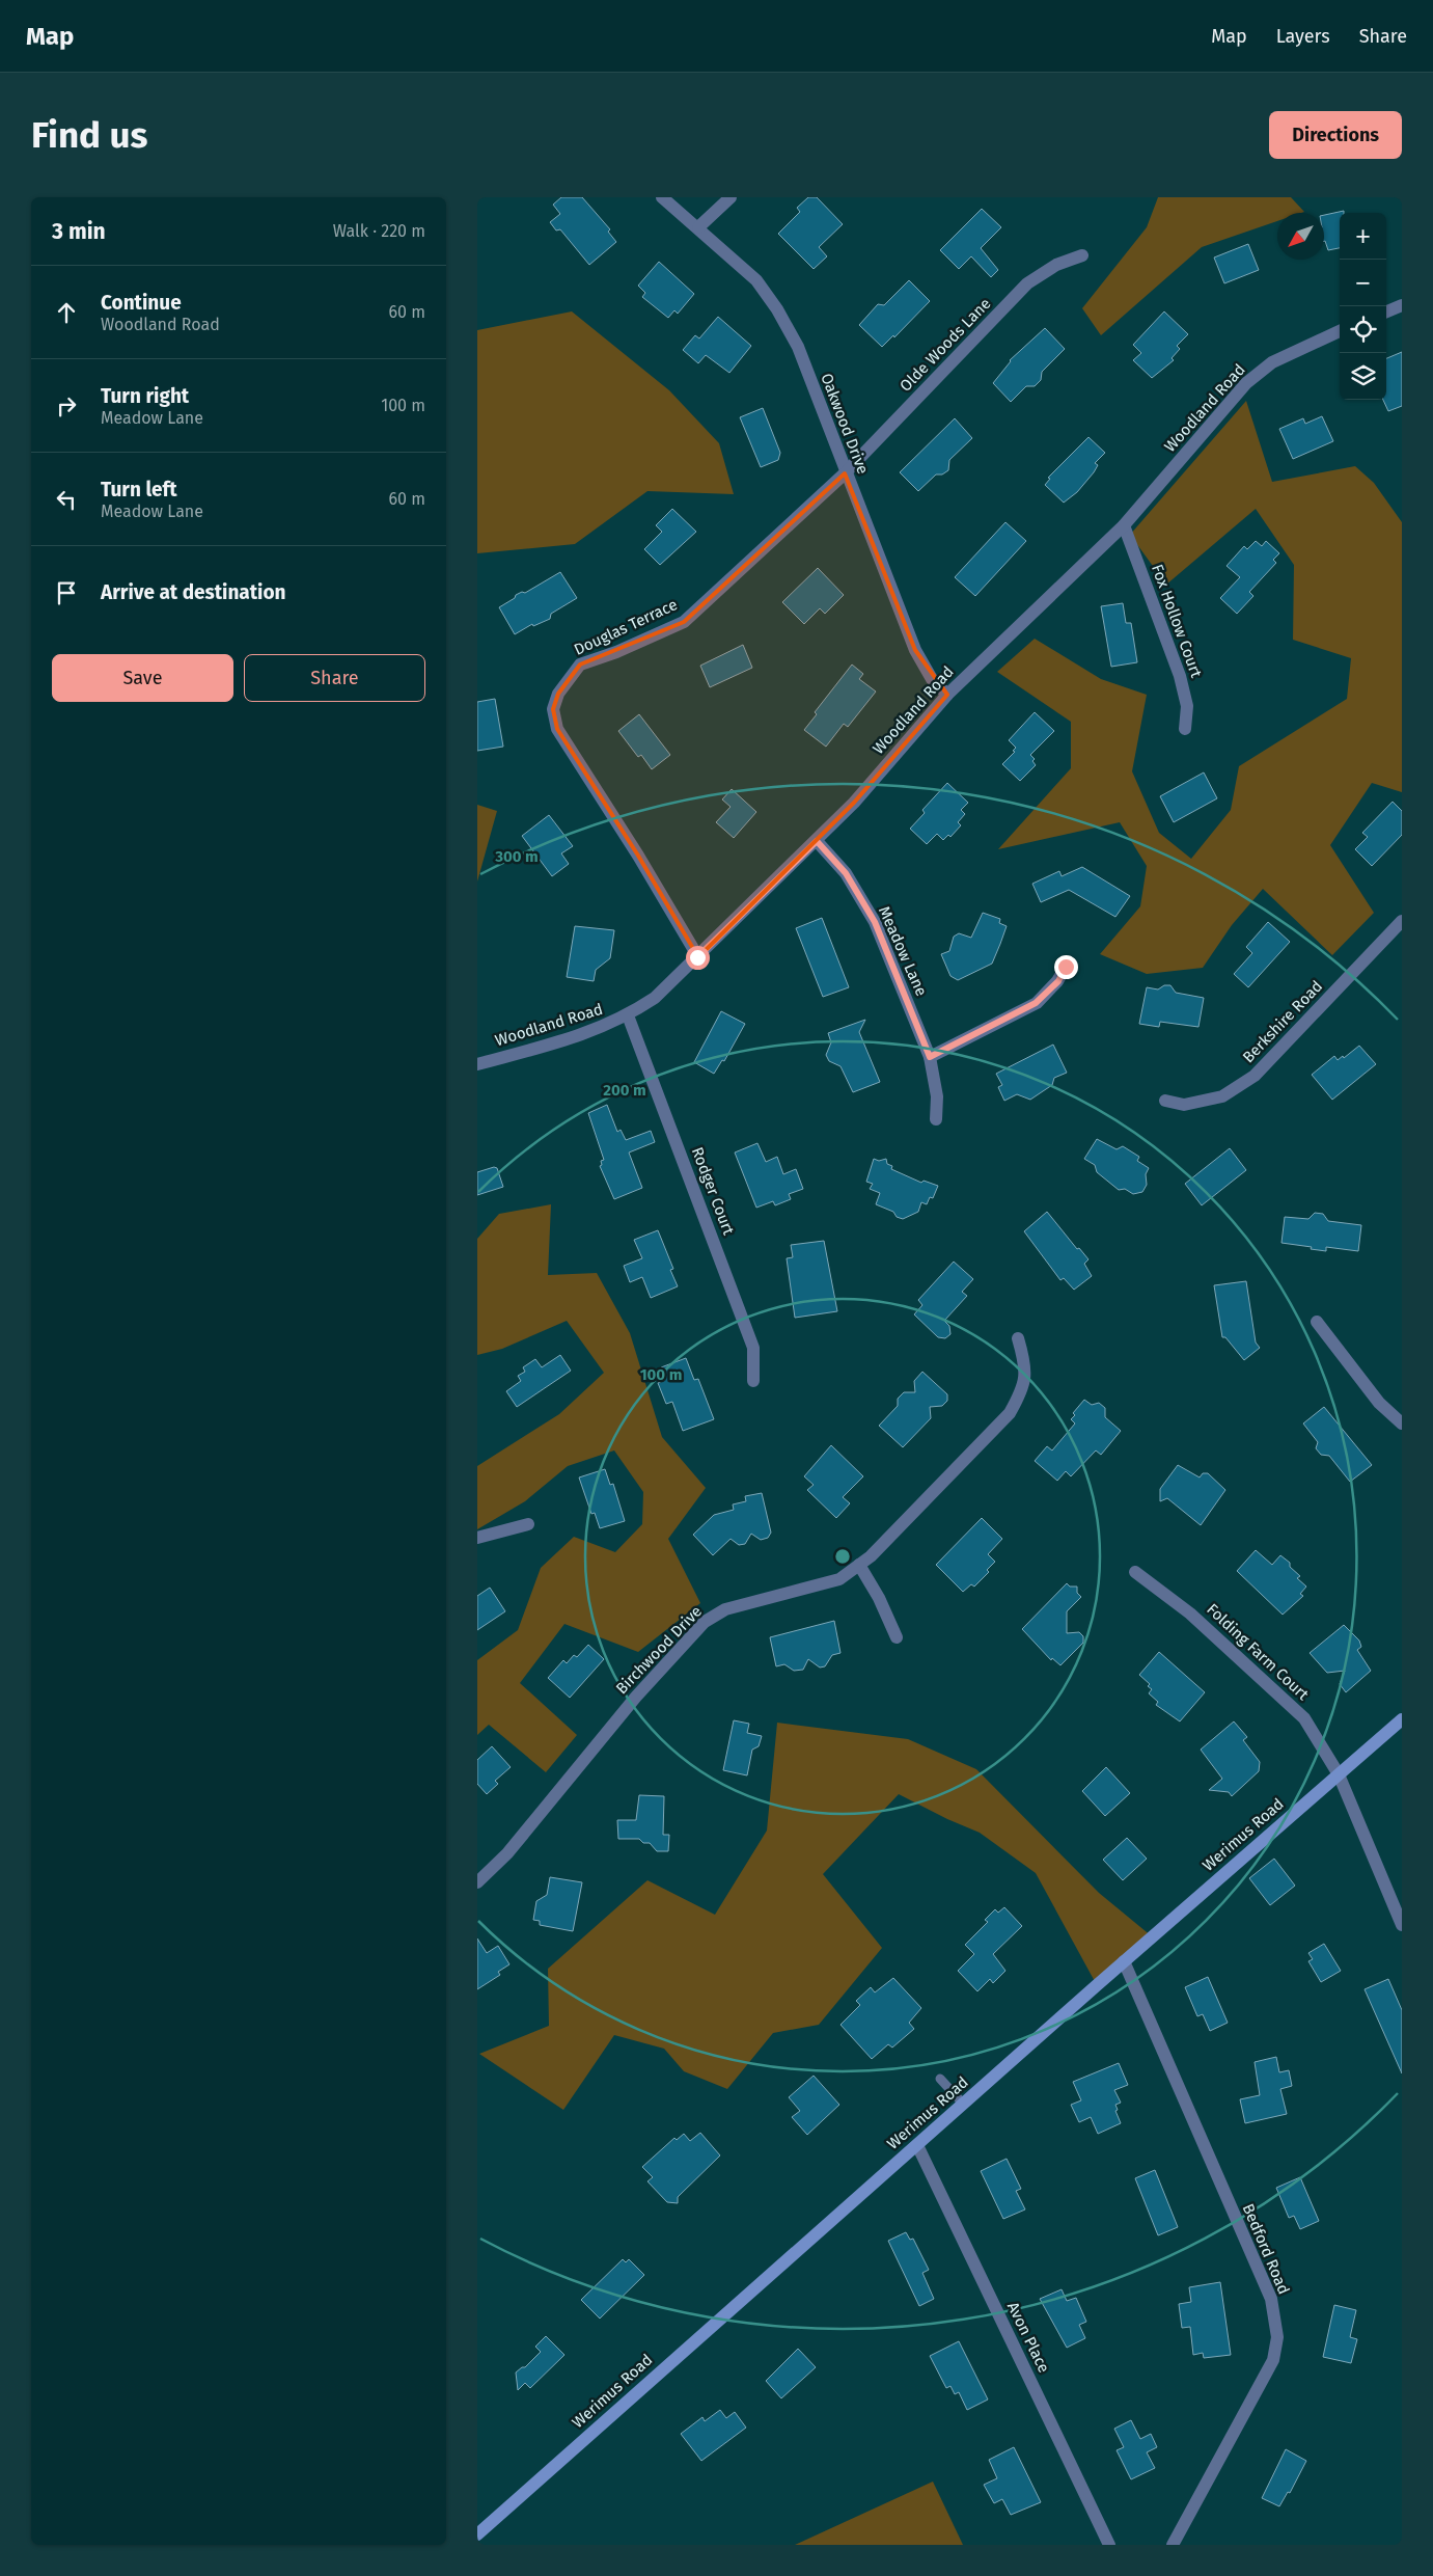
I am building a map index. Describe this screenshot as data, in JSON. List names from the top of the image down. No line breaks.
{"streets":{"main road":["Werimus Road"],"street":["Olde Woods Lane","Woodland Road","Oakwood Drive","Fox Hollow Court","Douglas Terrace","Meadow Lane","Berkshire Road","Rodger Court","Birchwood Drive","Folding Farm Court","Bedford Road","Avon Place"]},"crossings":[["Olde Woods Lane","Oakwood Drive"],["Olde Woods Lane","Douglas Terrace"],["Woodland Road","Oakwood Drive"],["Woodland Road","Fox Hollow Court"],["Woodland Road","Douglas Terrace"],["Woodland Road","Meadow Lane"],["Woodland Road","Rodger Court"],["Oakwood Drive","Douglas Terrace"],["Folding Farm Court","Werimus Road"],["Werimus Road","Bedford Road"],["Werimus Road","Avon Place"]],"north":"bottom left","page":{"header":"Map","nav":["Map","Layers","Share"],"buttons":["Directions",["Save","Share"]],"title":"Find us","heading":["3 min","Walk · 220 m"],"map_buttons":["+","−"],"list":[["Continue","Woodland Road","60 m"],["Turn right","Meadow Lane","100 m"],["Turn left","Meadow Lane","60 m"],"Arrive at destination"]},"rings":["300 m","200 m","100 m"]}
